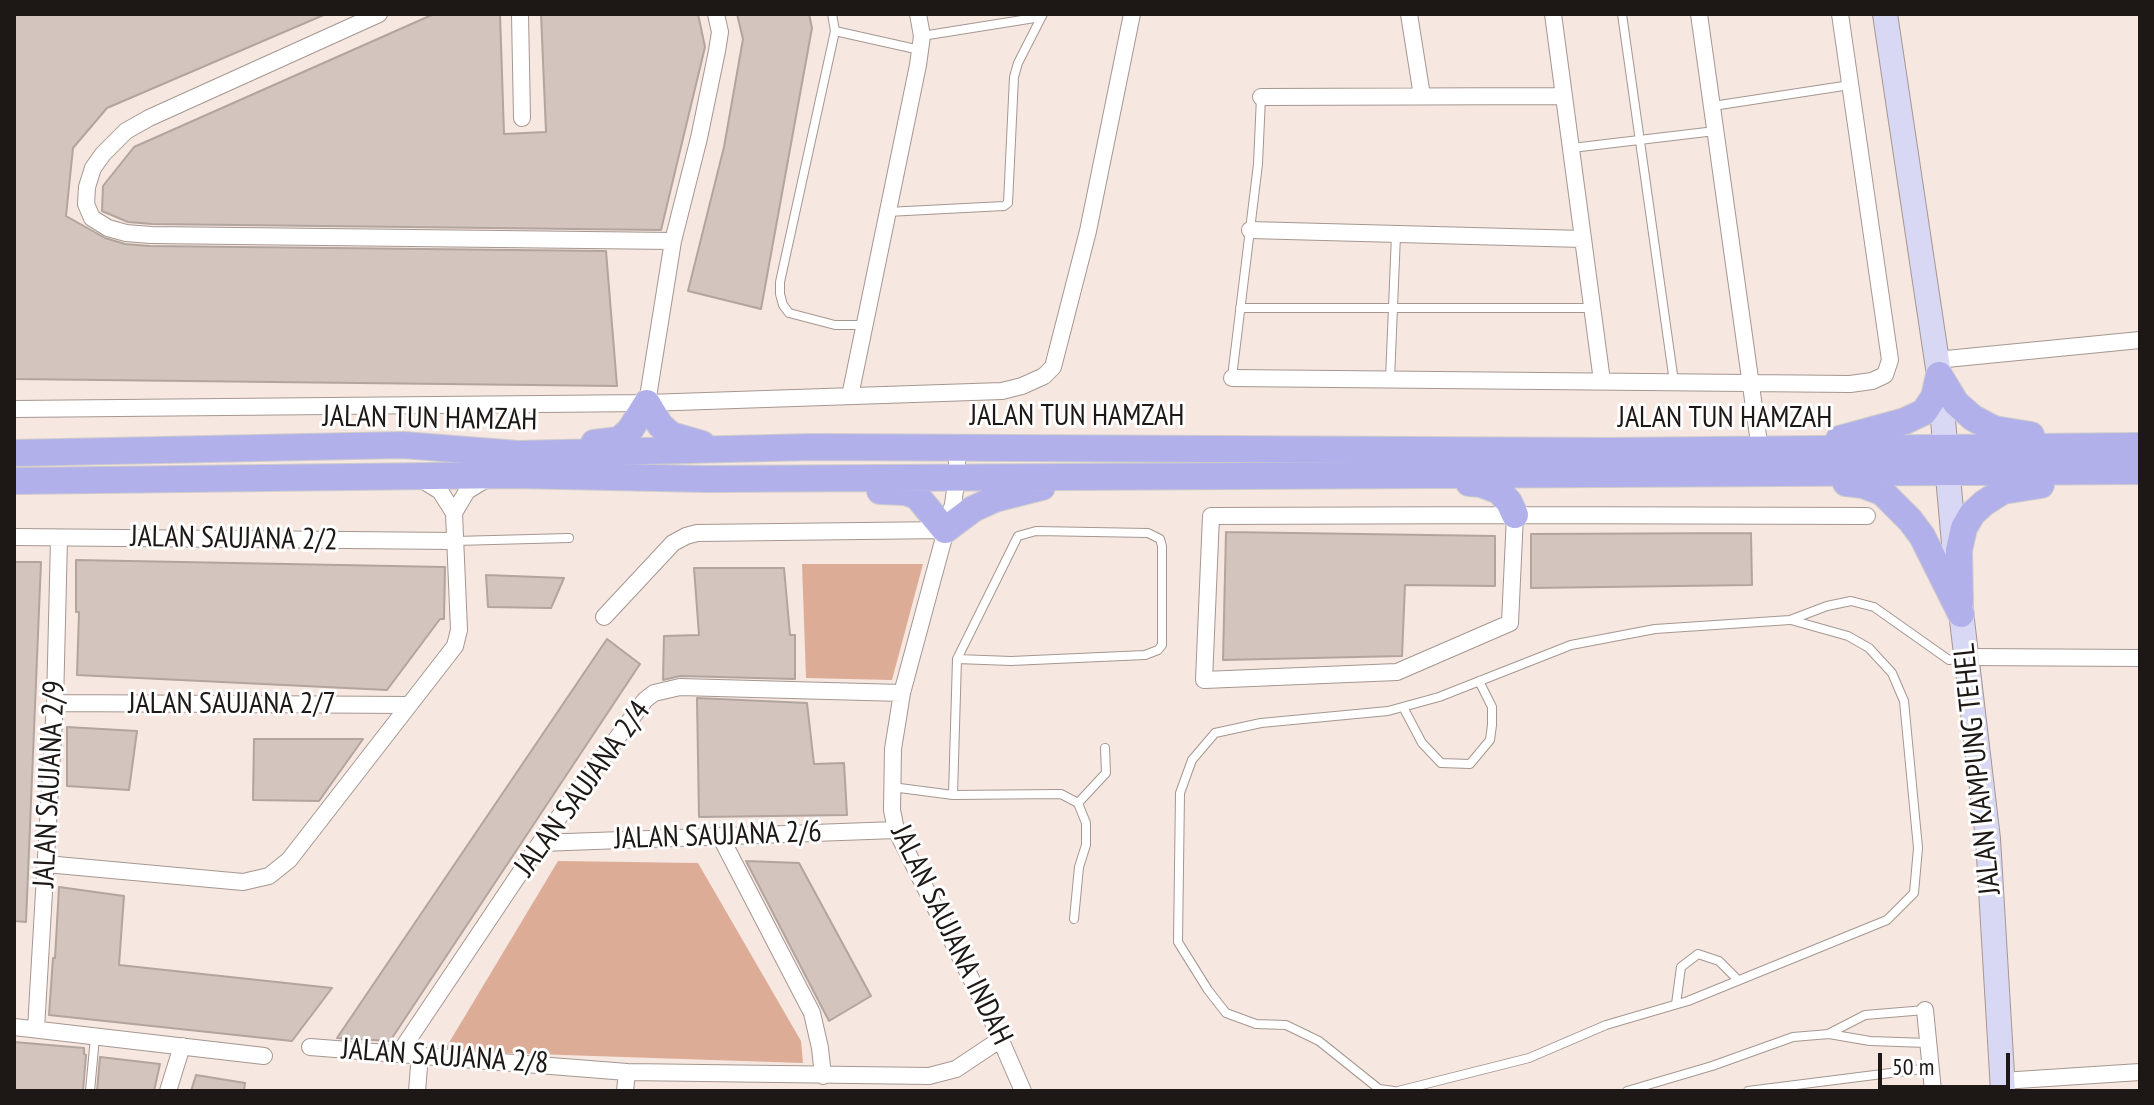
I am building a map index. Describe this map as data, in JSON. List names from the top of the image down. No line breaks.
{"streets":{"main road":["JALAN TUN HAMZAH","JALAN KAMPUNG TEHEL"],"street":["JALAN SAUJANA 2/2","JALAN SAUJANA 2/7","JALAN SAUJANA 2/9","JALAN SAUJANA 2/4","JALAN SAUJANA 2/6","JALAN SAUJANA INDAH","JALAN SAUJANA 2/8"]},"crossings":[["JALAN TUN HAMZAH","JALAN KAMPUNG TEHEL"],["JALAN TUN HAMZAH","JALAN SAUJANA INDAH"],["JALAN SAUJANA 2/2","JALAN SAUJANA 2/9"],["JALAN SAUJANA 2/7","JALAN SAUJANA 2/9"],["JALAN SAUJANA 2/4","JALAN SAUJANA 2/6"],["JALAN SAUJANA 2/4","JALAN SAUJANA INDAH"],["JALAN SAUJANA 2/4","JALAN SAUJANA 2/8"],["JALAN SAUJANA 2/6","JALAN SAUJANA INDAH"],["JALAN SAUJANA INDAH","JALAN SAUJANA 2/8"]],"scale_bar":"50 m"}
